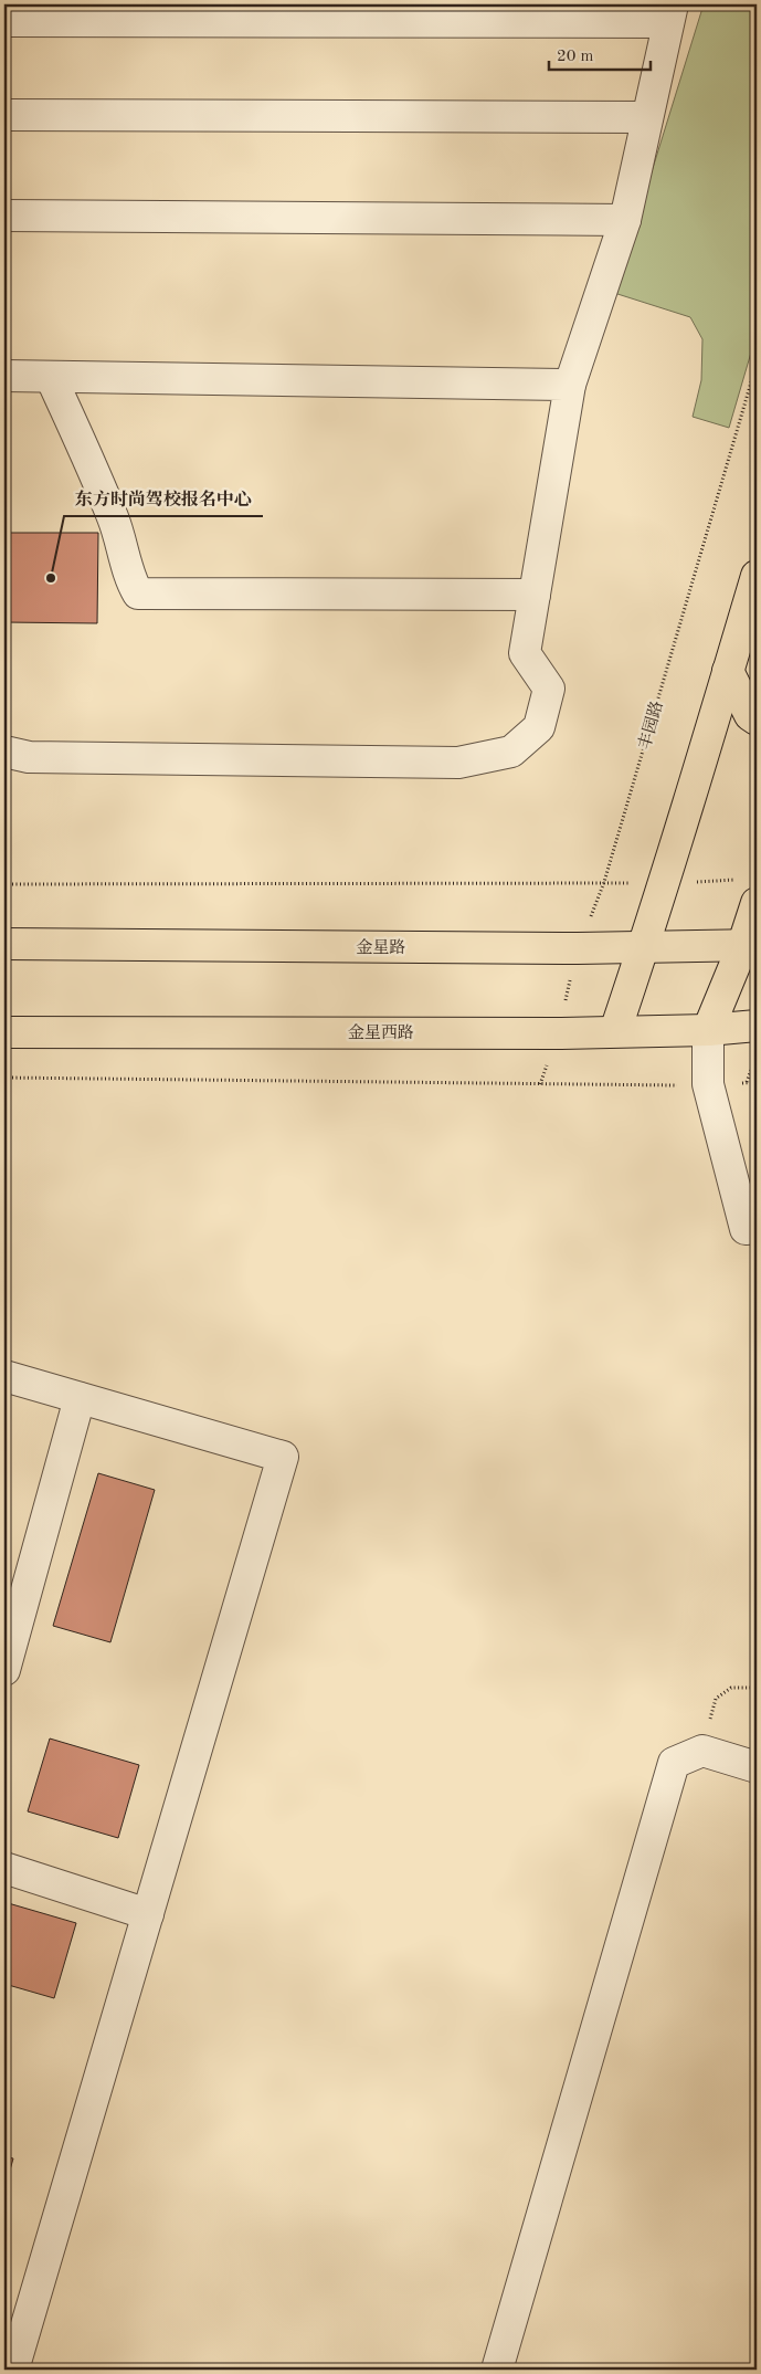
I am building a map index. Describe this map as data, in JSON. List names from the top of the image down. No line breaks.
{"streets":{"main road":["金星路","金星西路"],"path":["丰园路"]},"crossings":[["丰园路","金星路"],["丰园路","金星西路"]],"places":["东方时尚驾校报名中心"],"scale_bar":"20 m"}
